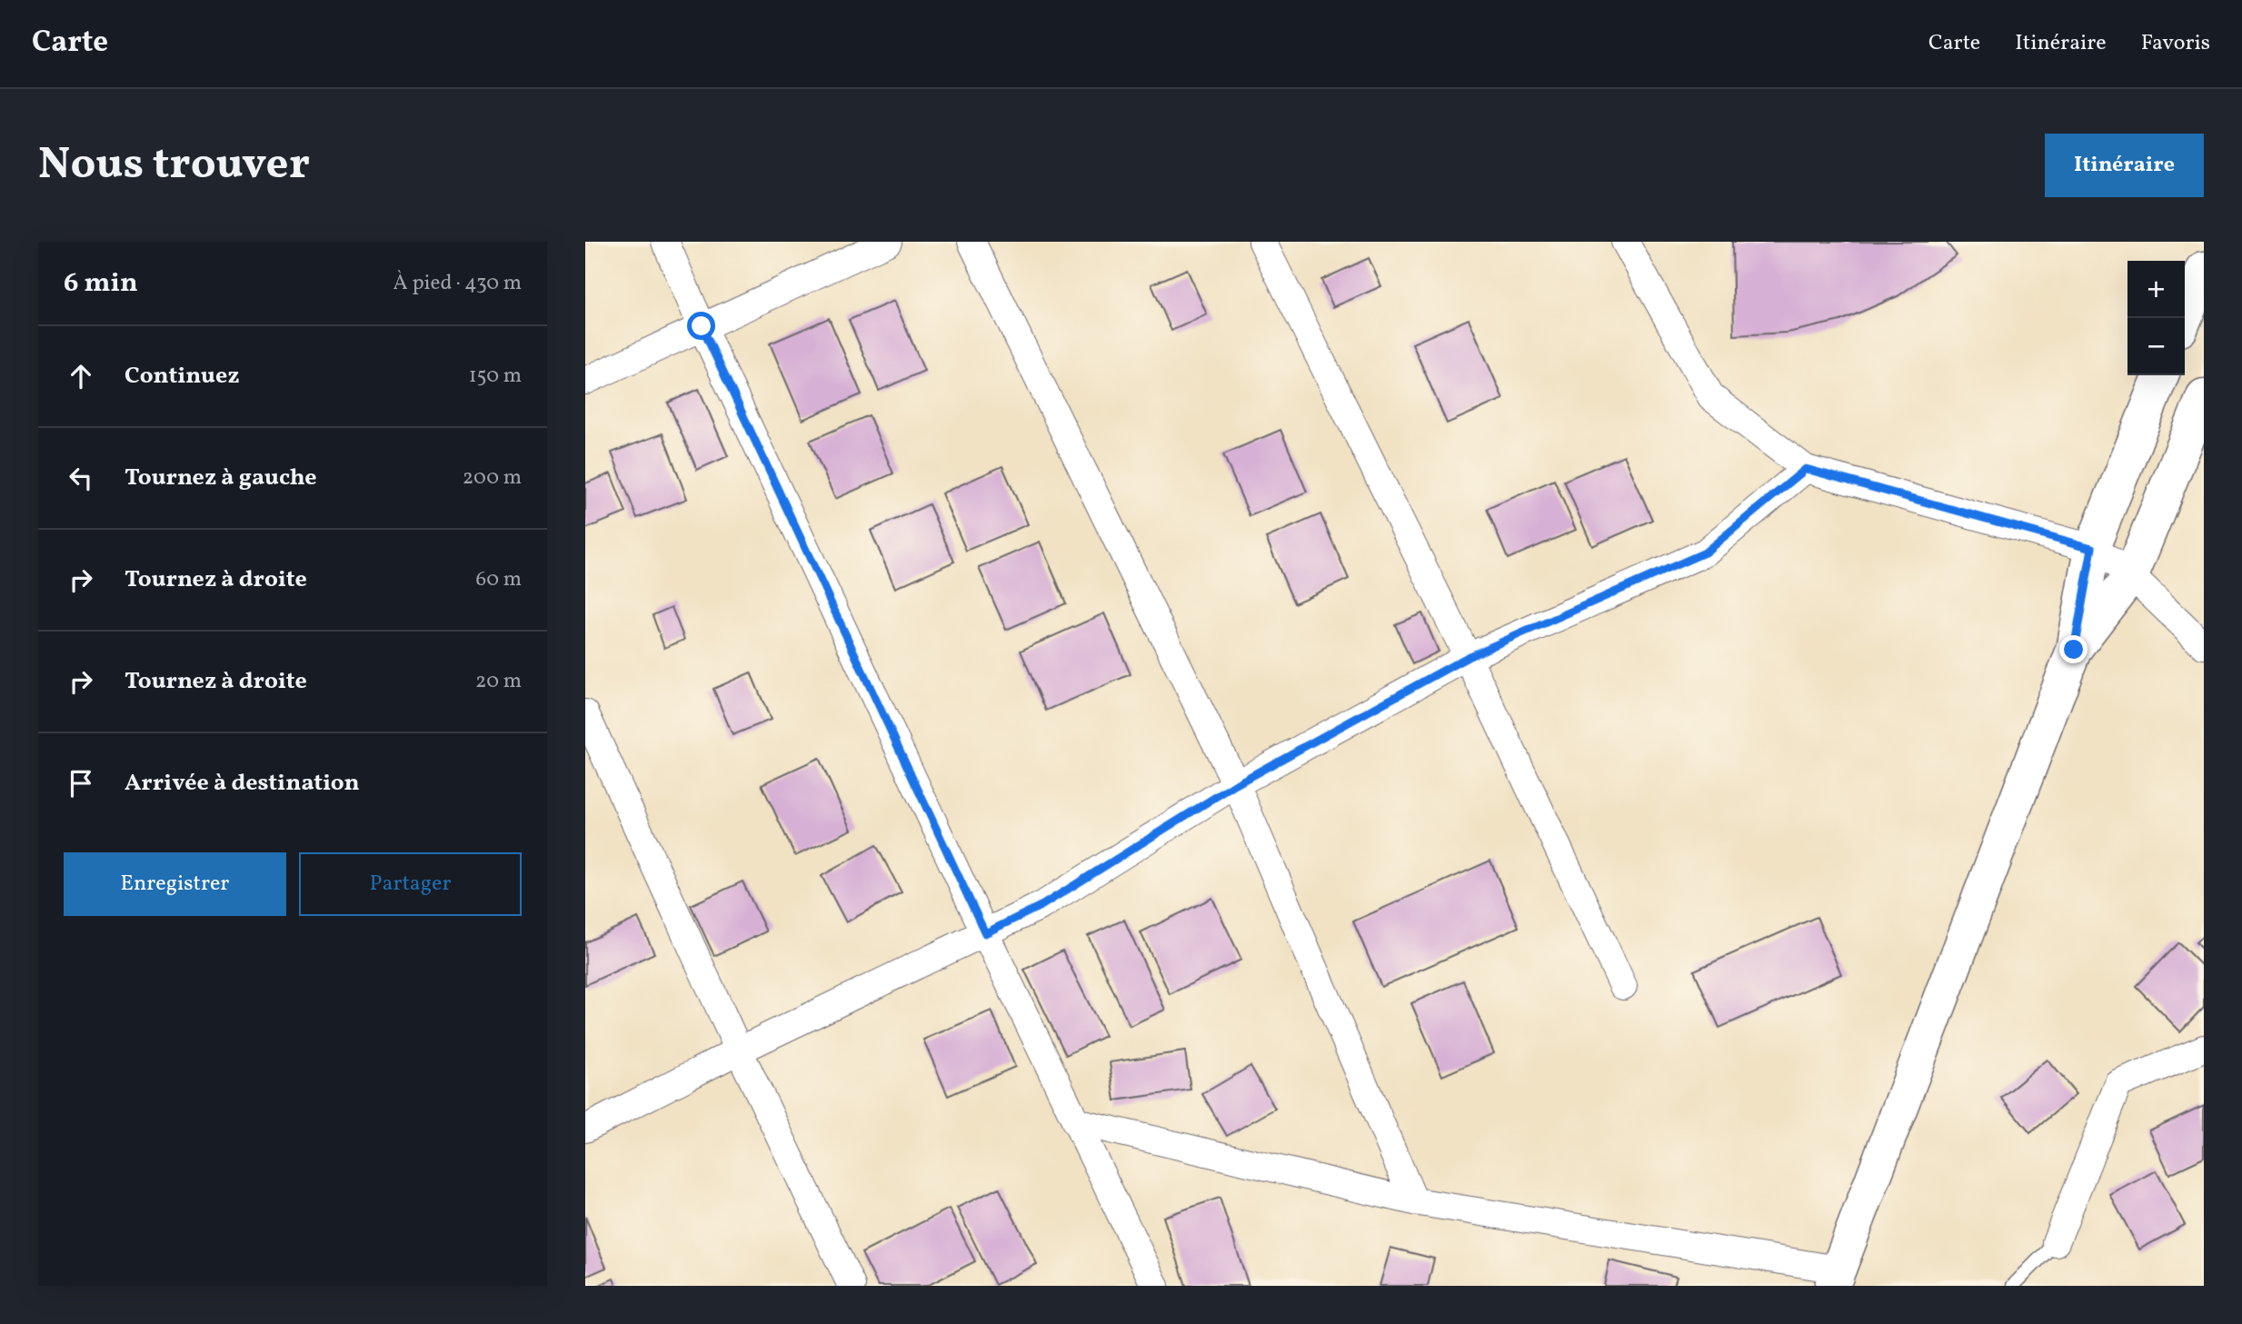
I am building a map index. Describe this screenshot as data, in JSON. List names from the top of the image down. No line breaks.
{"page":{"header":"Carte","nav":["Carte","Itinéraire","Favoris"],"buttons":["Itinéraire",["Enregistrer","Partager"]],"title":"Nous trouver","heading":["6 min","À pied · 430 m"],"map_buttons":["+","−"],"list":[["Continuez","150 m"],["Tournez à gauche","200 m"],["Tournez à droite","60 m"],["Tournez à droite","20 m"],"Arrivée à destination"]}}
